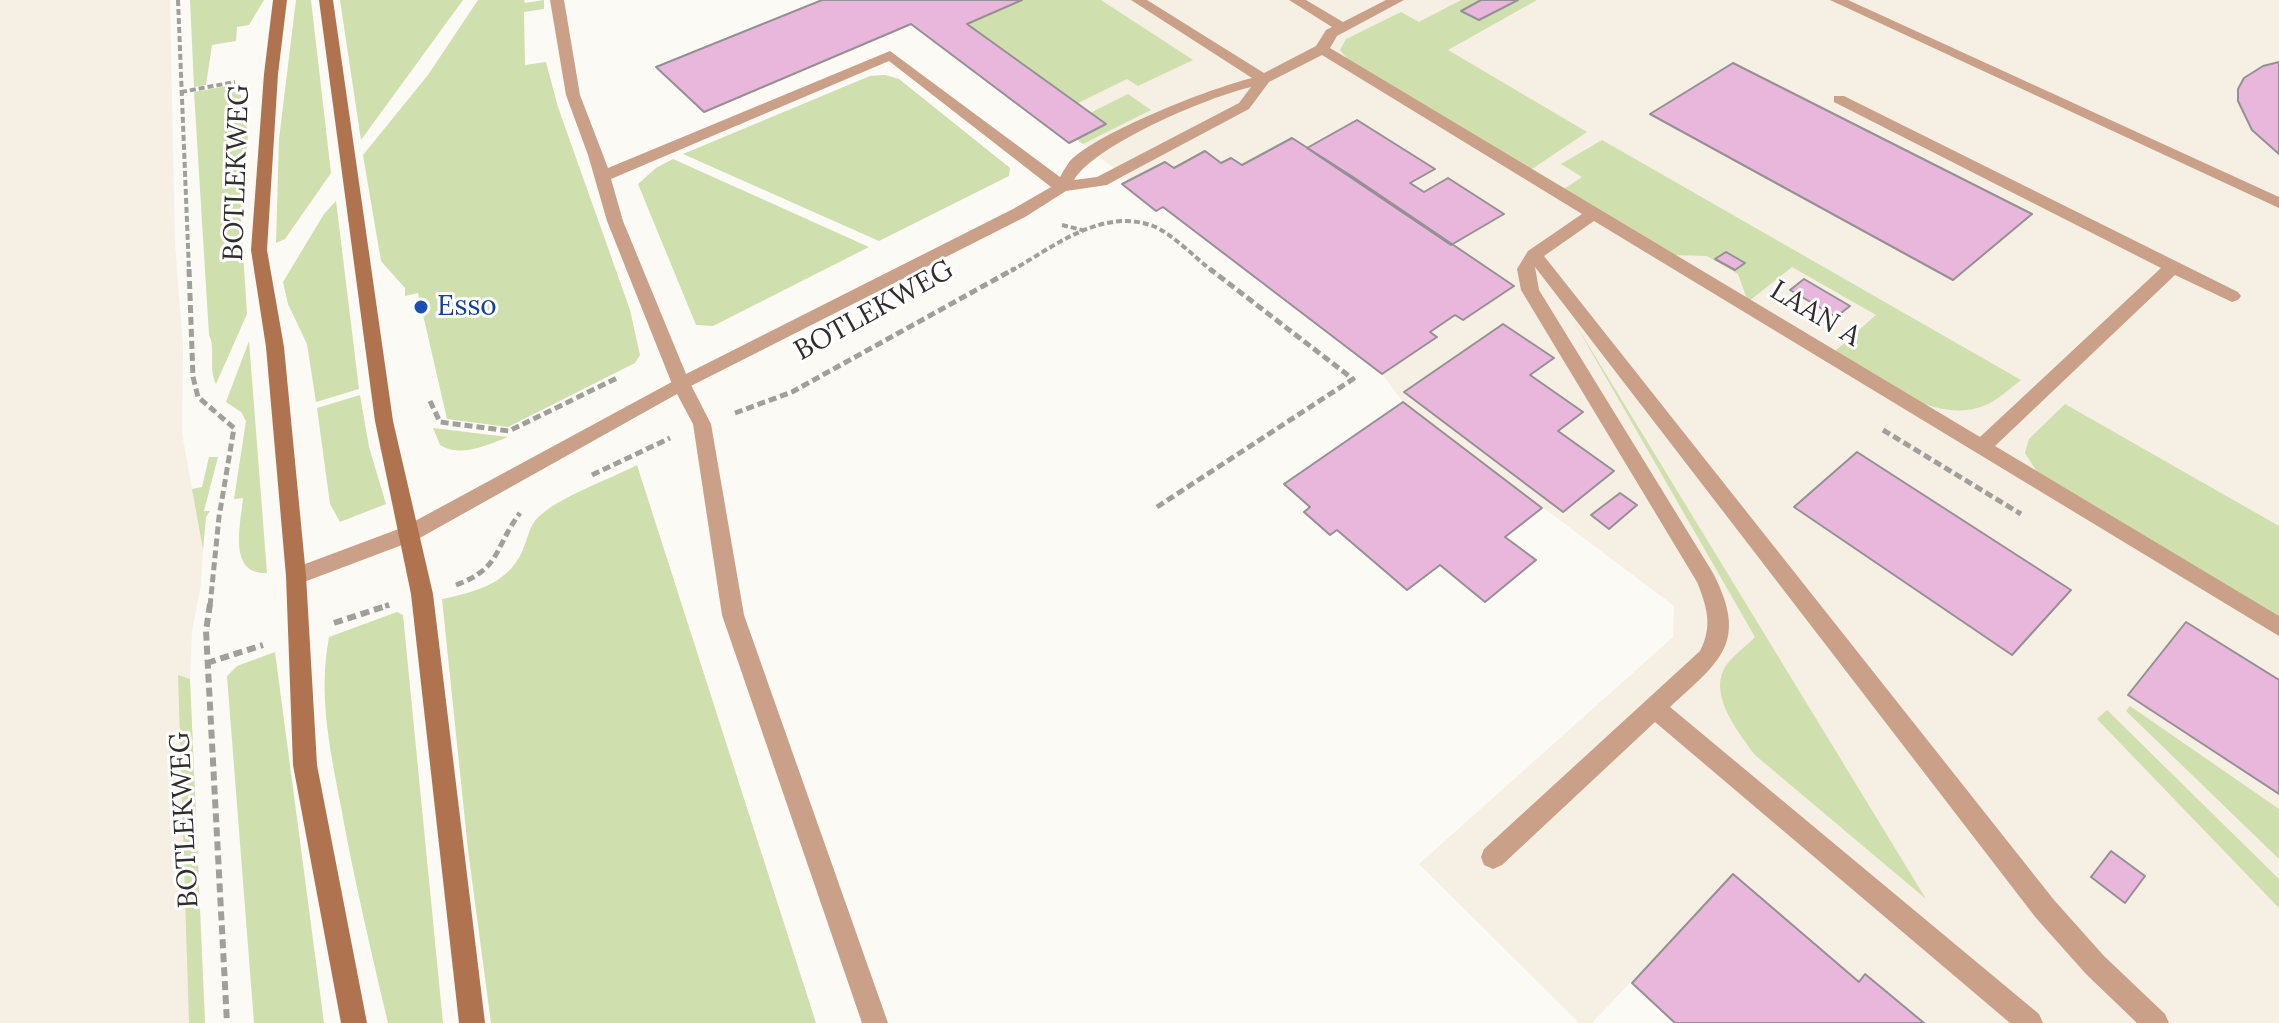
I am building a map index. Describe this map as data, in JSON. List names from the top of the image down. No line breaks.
{"streets":{"main road":["BOTLEKWEG"],"street":["LAAN A"]},"places":["Esso"]}
